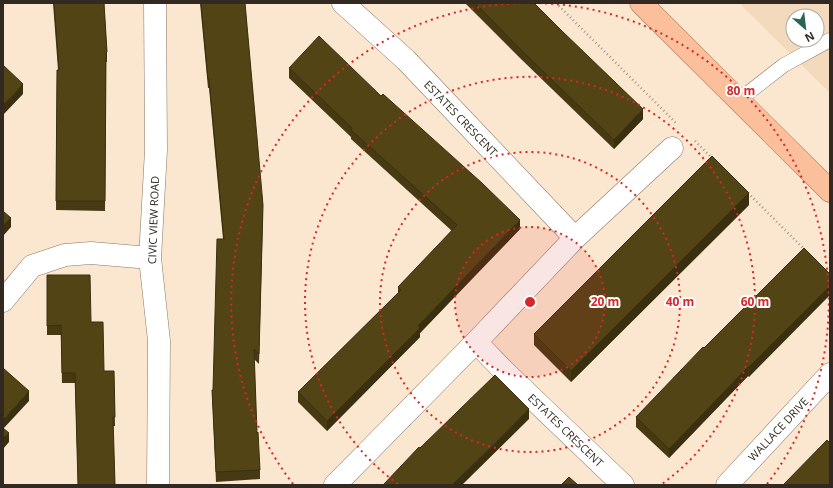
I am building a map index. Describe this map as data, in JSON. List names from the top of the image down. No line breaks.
{"streets":{"street":["ESTATES CRESCENT","CIVIC VIEW ROAD","WALLACE DRIVE"]},"north":"bottom right","rings":["80 m","20 m","40 m","60 m"]}
